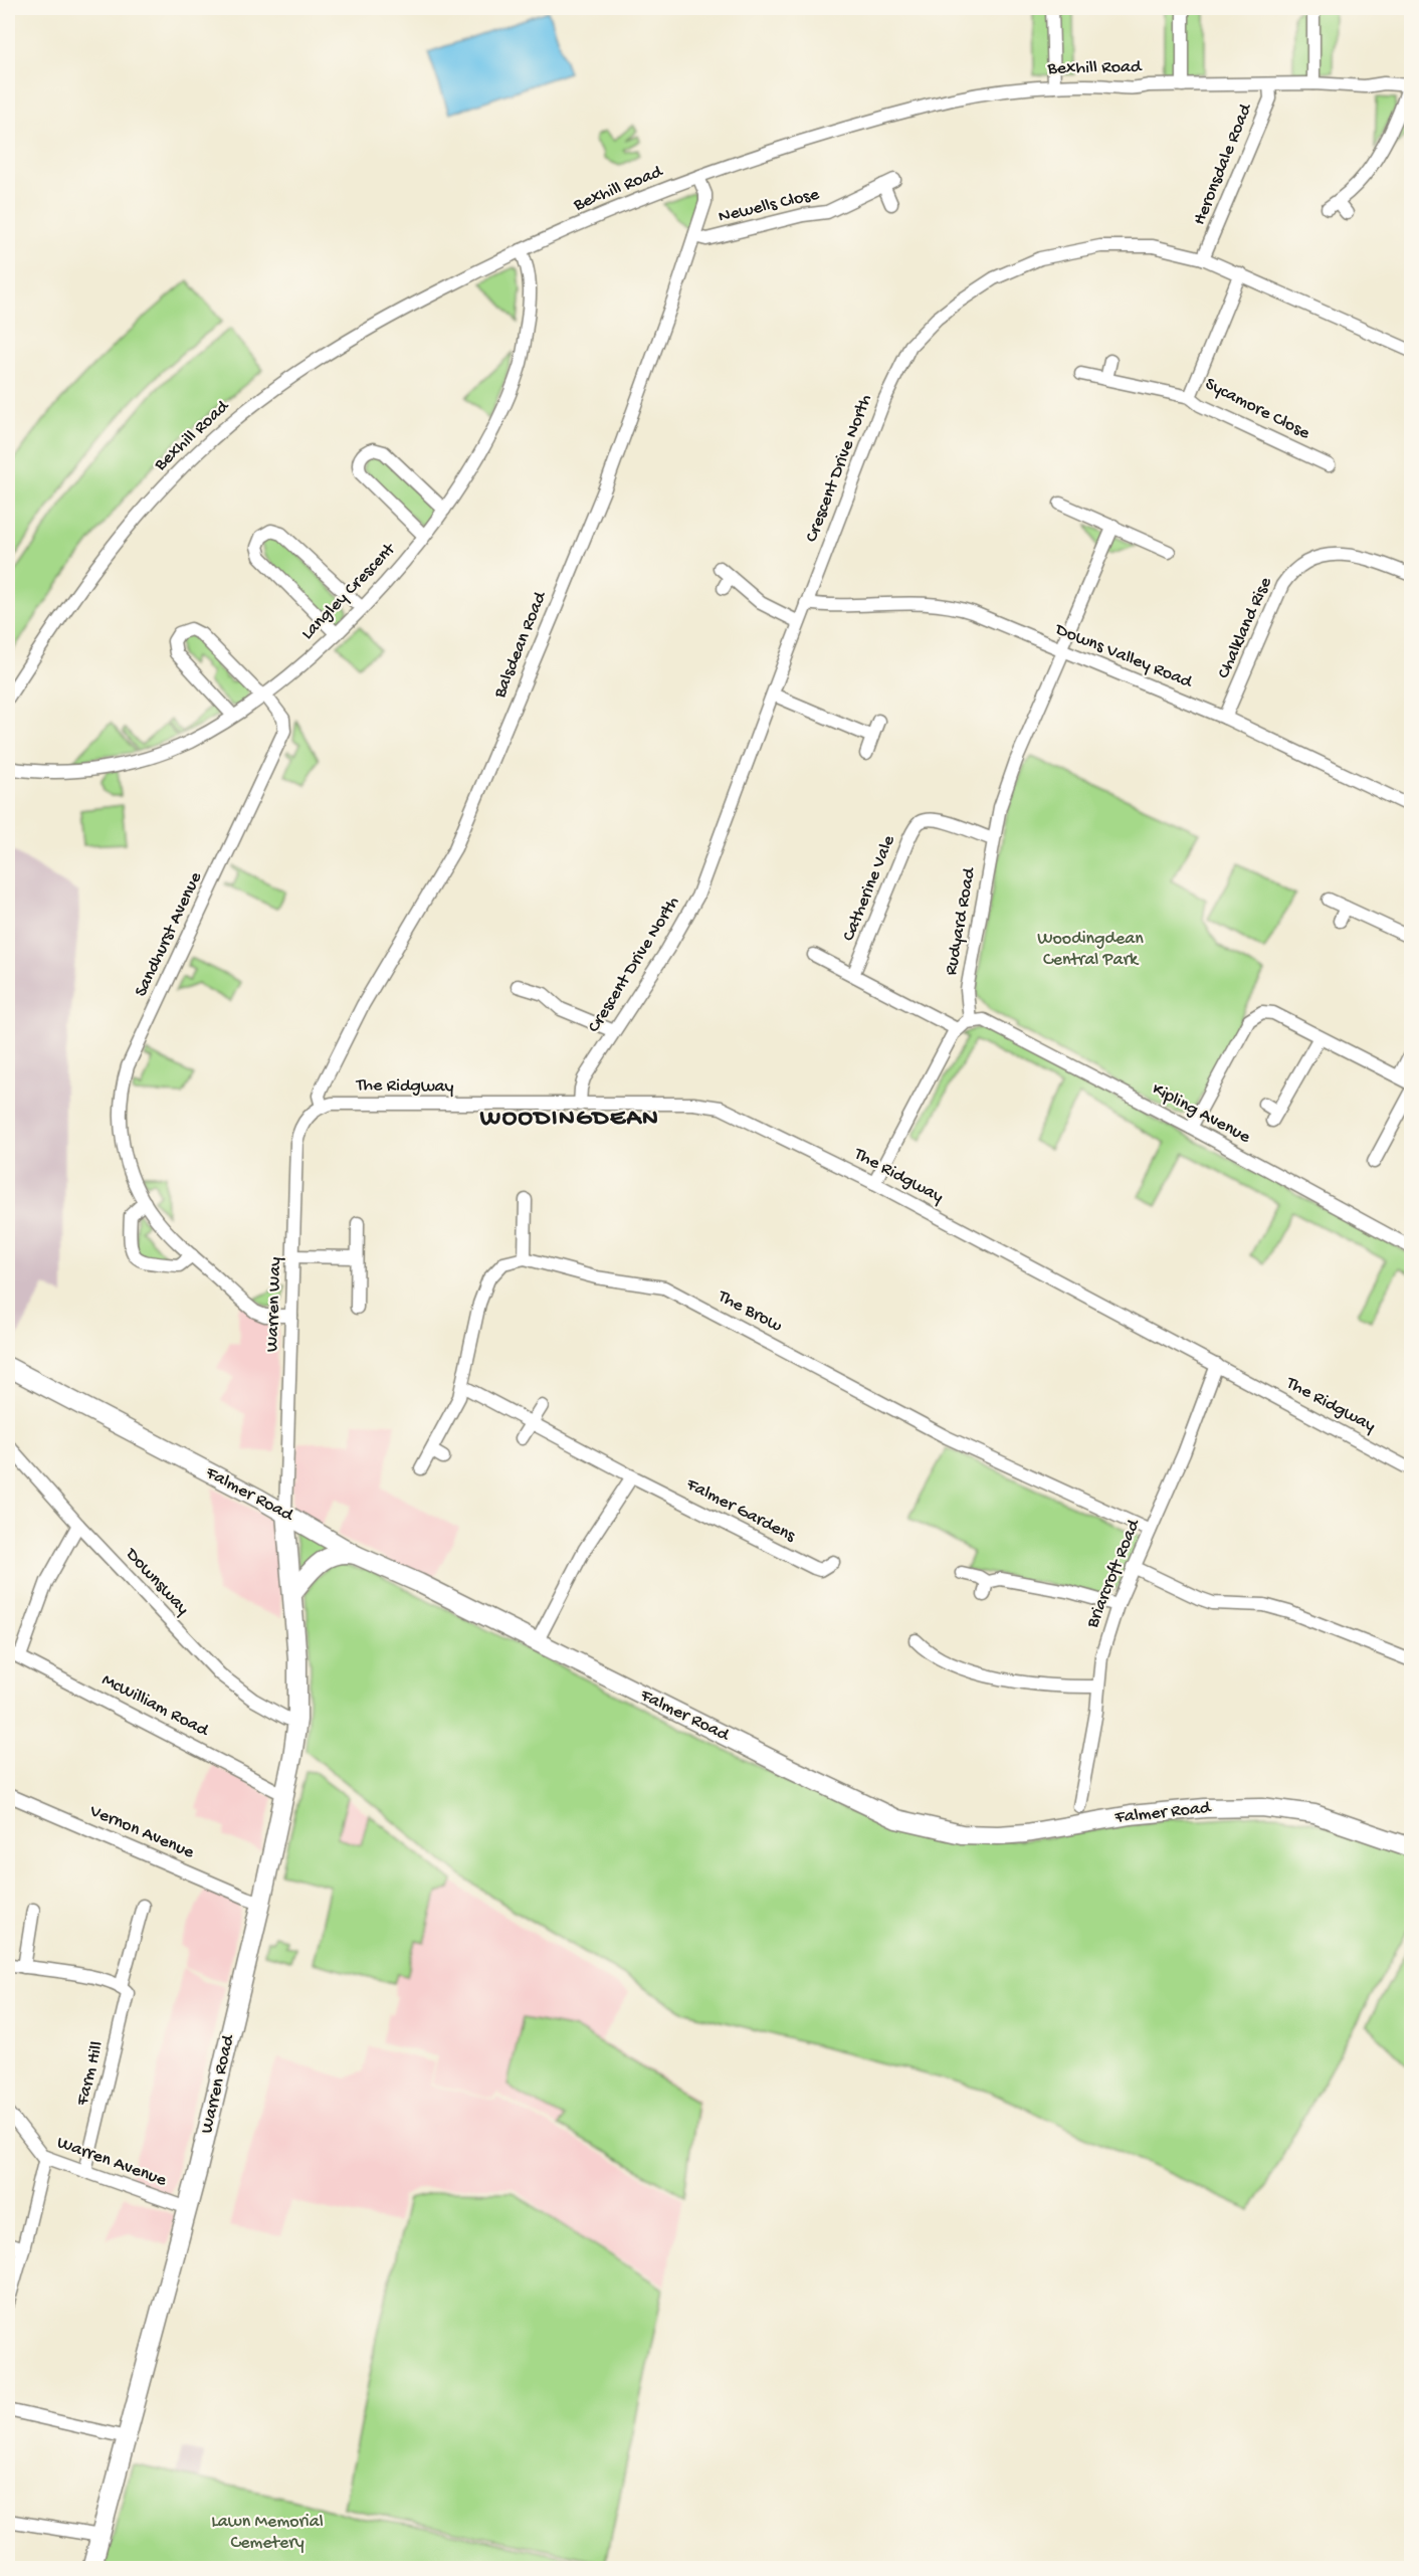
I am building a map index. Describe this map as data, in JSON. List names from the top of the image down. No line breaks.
{"streets":{"main road":["Falmer Road","Warren Road"],"street":["Bexhill Road","Heronsdale Road","Newells Close","Sycamore Close","Crescent Drive North","Langley Crescent","Chalkland Rise","Balsdean Road","Downs Valley Road","Catherine Vale","Rudyard Road","Sandhurst Avenue","The Ridgway","Kipling Avenue","Warren Way","The Brow","Falmer Gardens","Briarcroft Road","Downsway","McWilliam Road","Vernon Avenue","Farm Hill","Warren Avenue"]},"crossings":[["Bexhill Road","Heronsdale Road"],["Bexhill Road","Langley Crescent"],["Bexhill Road","Balsdean Road"],["Heronsdale Road","Crescent Drive North"],["Newells Close","Balsdean Road"],["Sycamore Close","Crescent Drive North"],["Crescent Drive North","Downs Valley Road"],["Crescent Drive North","The Ridgway"],["Langley Crescent","Sandhurst Avenue"],["Chalkland Rise","Downs Valley Road"],["Balsdean Road","The Ridgway"],["Balsdean Road","Warren Way"],["Downs Valley Road","Rudyard Road"],["Catherine Vale","Rudyard Road"],["Rudyard Road","Kipling Avenue"],["Sandhurst Avenue","Warren Way"],["The Ridgway","Warren Way"],["The Ridgway","Briarcroft Road"],["Warren Way","Falmer Road"],["Warren Way","Warren Road"],["The Brow","Briarcroft Road"],["Falmer Road","Warren Road"],["Downsway","Warren Road"],["McWilliam Road","Warren Road"],["Vernon Avenue","Warren Road"],["Farm Hill","Warren Avenue"],["Warren Road","Warren Avenue"]],"districts":["WOODINGDEAN"],"parks":["Woodingdean Central Park","Lawn Memorial Cemetery"]}
